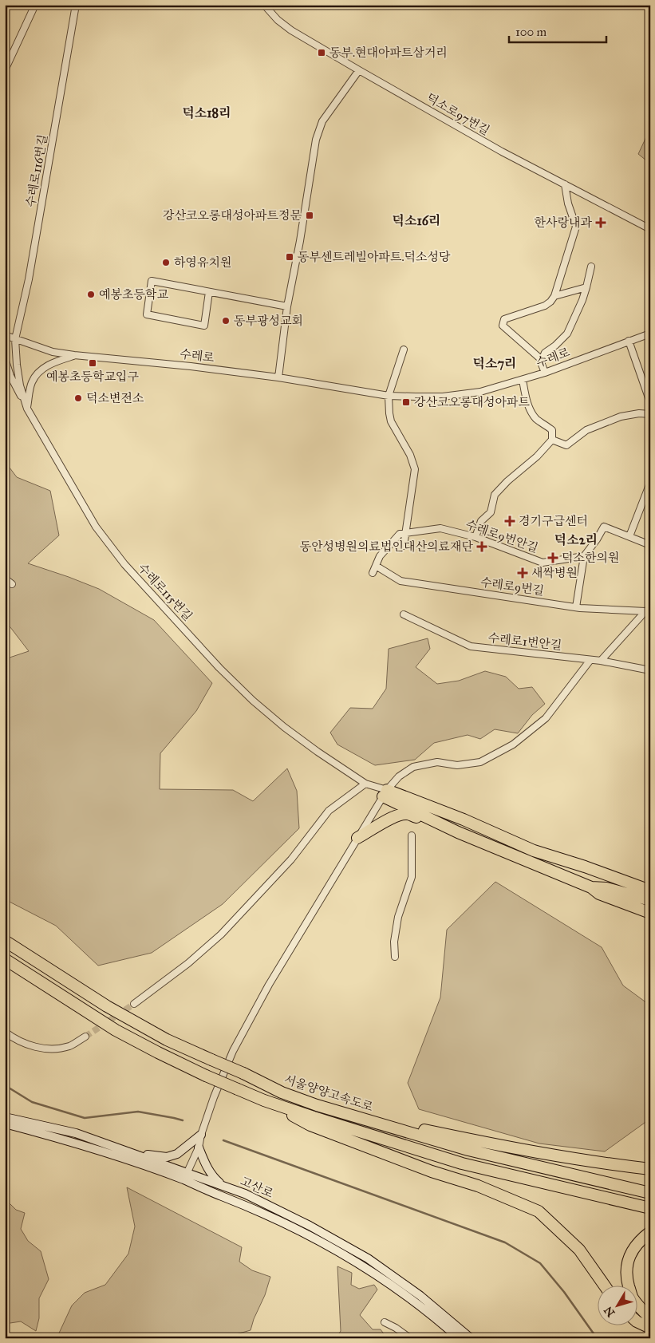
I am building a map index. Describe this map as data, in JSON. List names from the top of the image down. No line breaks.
{"streets":{"highway":["서울양양고속도로"],"street":["덕소로97번길","수레로116번길","수레로","수레로9번안길","수레로9번길","수레로115번길","수레로1번안길","고산로"]},"crossings":[["수레로116번길","수레로"],["수레로116번길","수레로115번길"],["수레로","수레로115번길"],["수레로9번안길","수레로9번길"]],"districts":["덕소18리","덕소16리","덕소7리","덕소2리"],"places":{"transit":["동부.현대아파트삼거리","강산코오롱대성아파트정문","동부센트레빌아파트.덕소성당","예봉초등학교입구","강산코오롱대성아파트"],"health":["한사랑내과","경기구급센터","동안성병원의료법인대산의료재단","덕소한의원","새싹병원"],"other":["하영유치원","예봉초등학교","동부광성교회","덕소변전소"]},"scale_bar":"100 m","north":"bottom left"}
